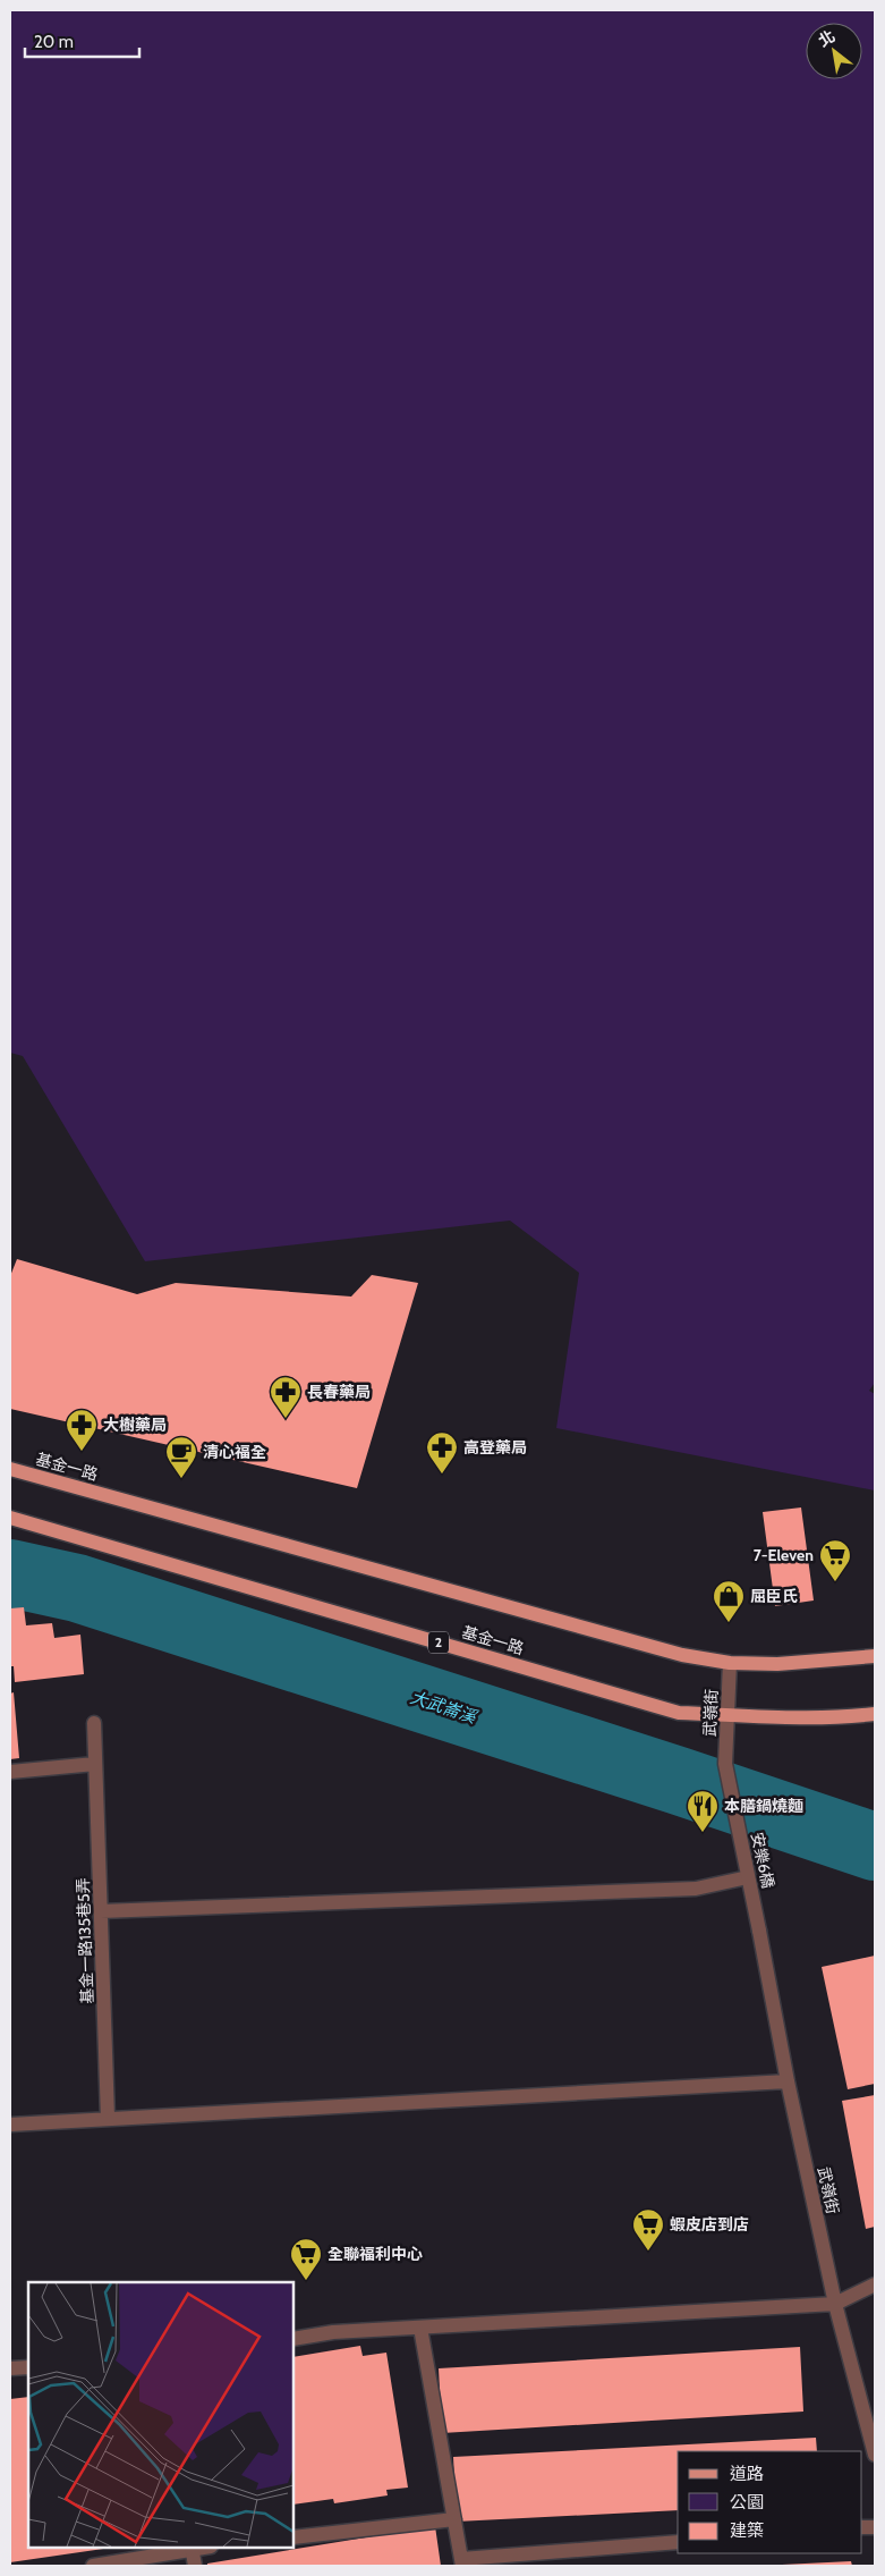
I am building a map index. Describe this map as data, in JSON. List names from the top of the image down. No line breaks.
{"streets":{"main road":["基金一路","2"],"street":["武嶺街","安樂6橋","基金一路135巷5弄"]},"crossings":[["基金一路","武嶺街"],["武嶺街","安樂6橋"]],"water":["大武崙溪"],"places":{"pharmacy":["長春藥局","大樹藥局","高登藥局"],"cafe":["清心福全"],"supermarket":["7-Eleven","蝦皮店到店","全聯福利中心"],"shop":["屈臣氏"],"restaurant":["本膳鍋燒麵"]},"legend":["道路","公園","建築"],"scale_bar":"20 m","north":"top left"}
